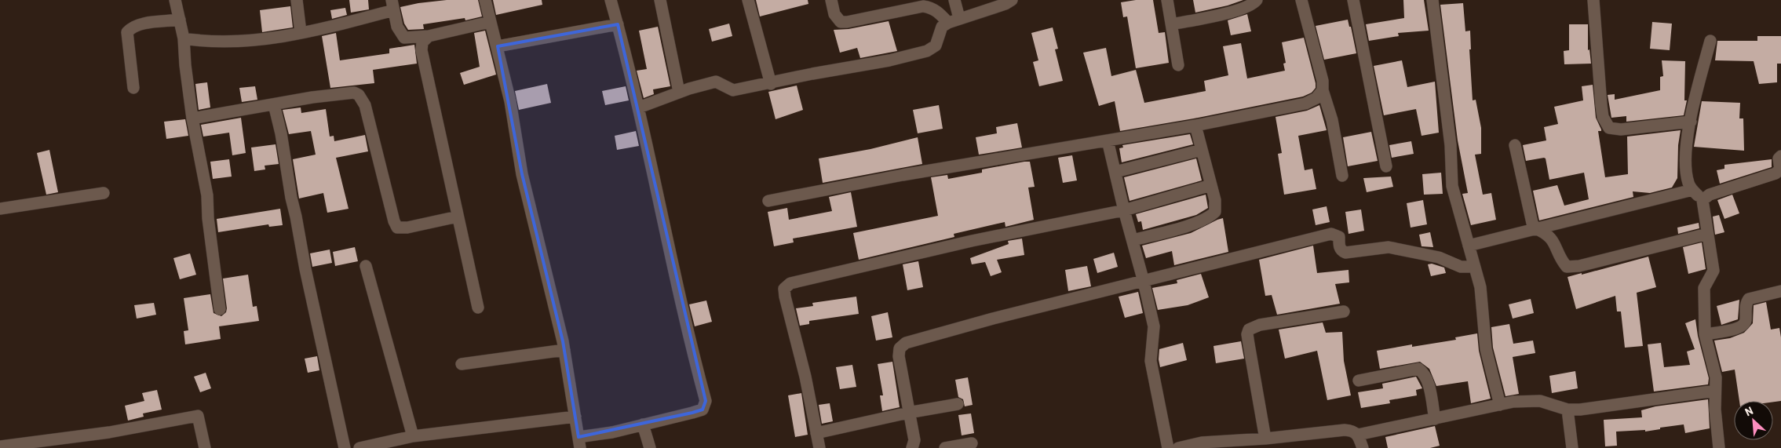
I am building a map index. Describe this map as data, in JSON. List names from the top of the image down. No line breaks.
{"north":"top left"}
